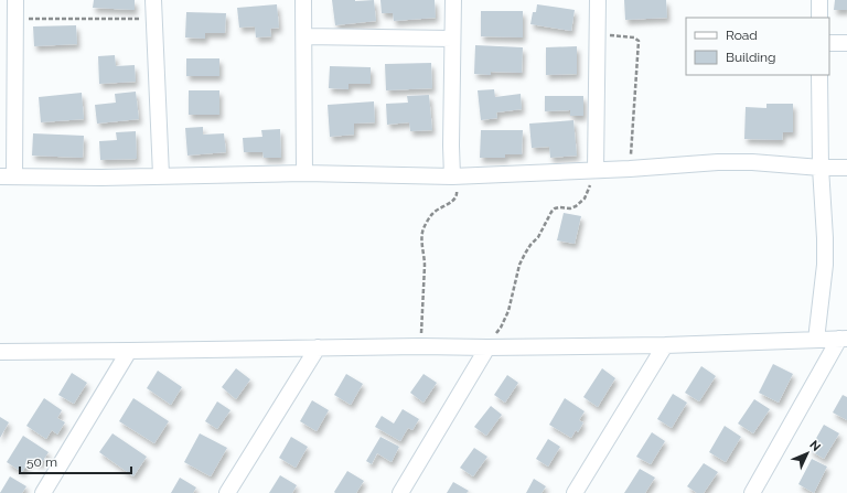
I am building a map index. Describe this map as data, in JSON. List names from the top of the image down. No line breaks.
{"legend":["Road","Building"],"scale_bar":"50 m","north":"top right"}
